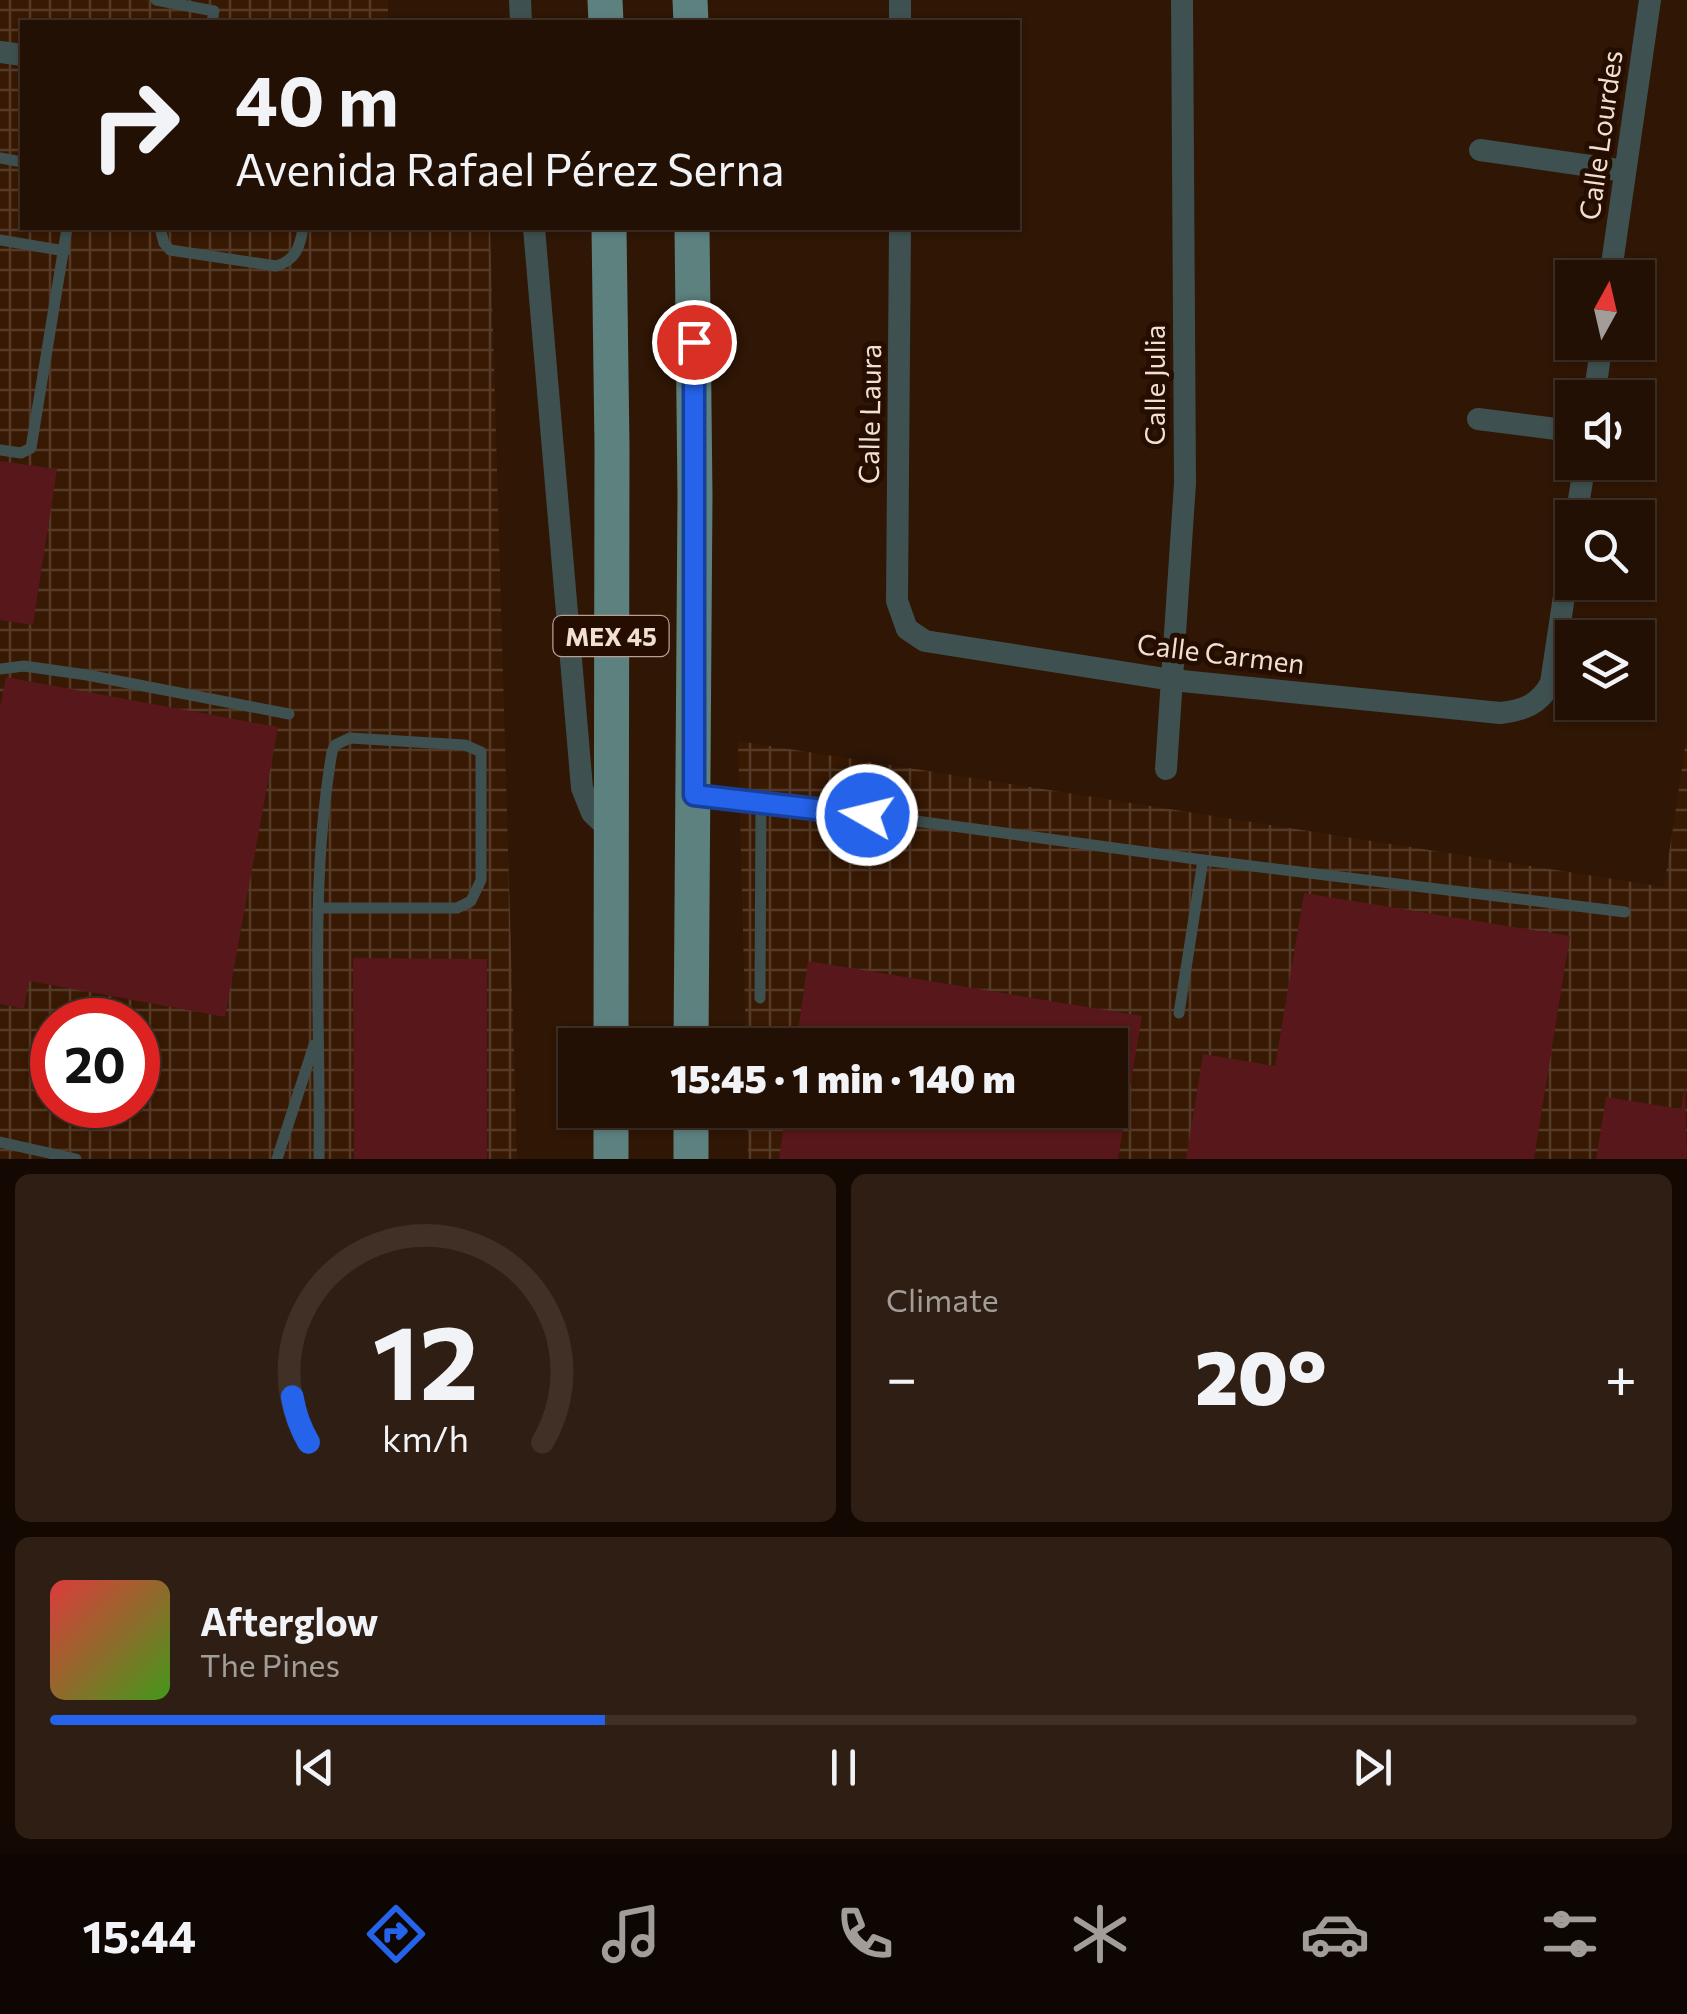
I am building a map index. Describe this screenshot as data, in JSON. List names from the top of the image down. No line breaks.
{"streets":{"main road":["MEX 45"],"street":["Calle Lourdes","Calle Julia","Calle Laura","Calle Carmen"]},"crossings":[["Calle Julia","Calle Carmen"],["Calle Laura","Calle Carmen"]],"north":"top","page":{"turn":["40 m","Avenida Rafael Pérez Serna"],"limit":"20","trip":"15:45 · 1 min · 140 m","tile":"Climate","heat":["−","20°","+"],"song":["Afterglow","The Pines"],"tabs":"15:44","gauge":["12","km/h"]}}
